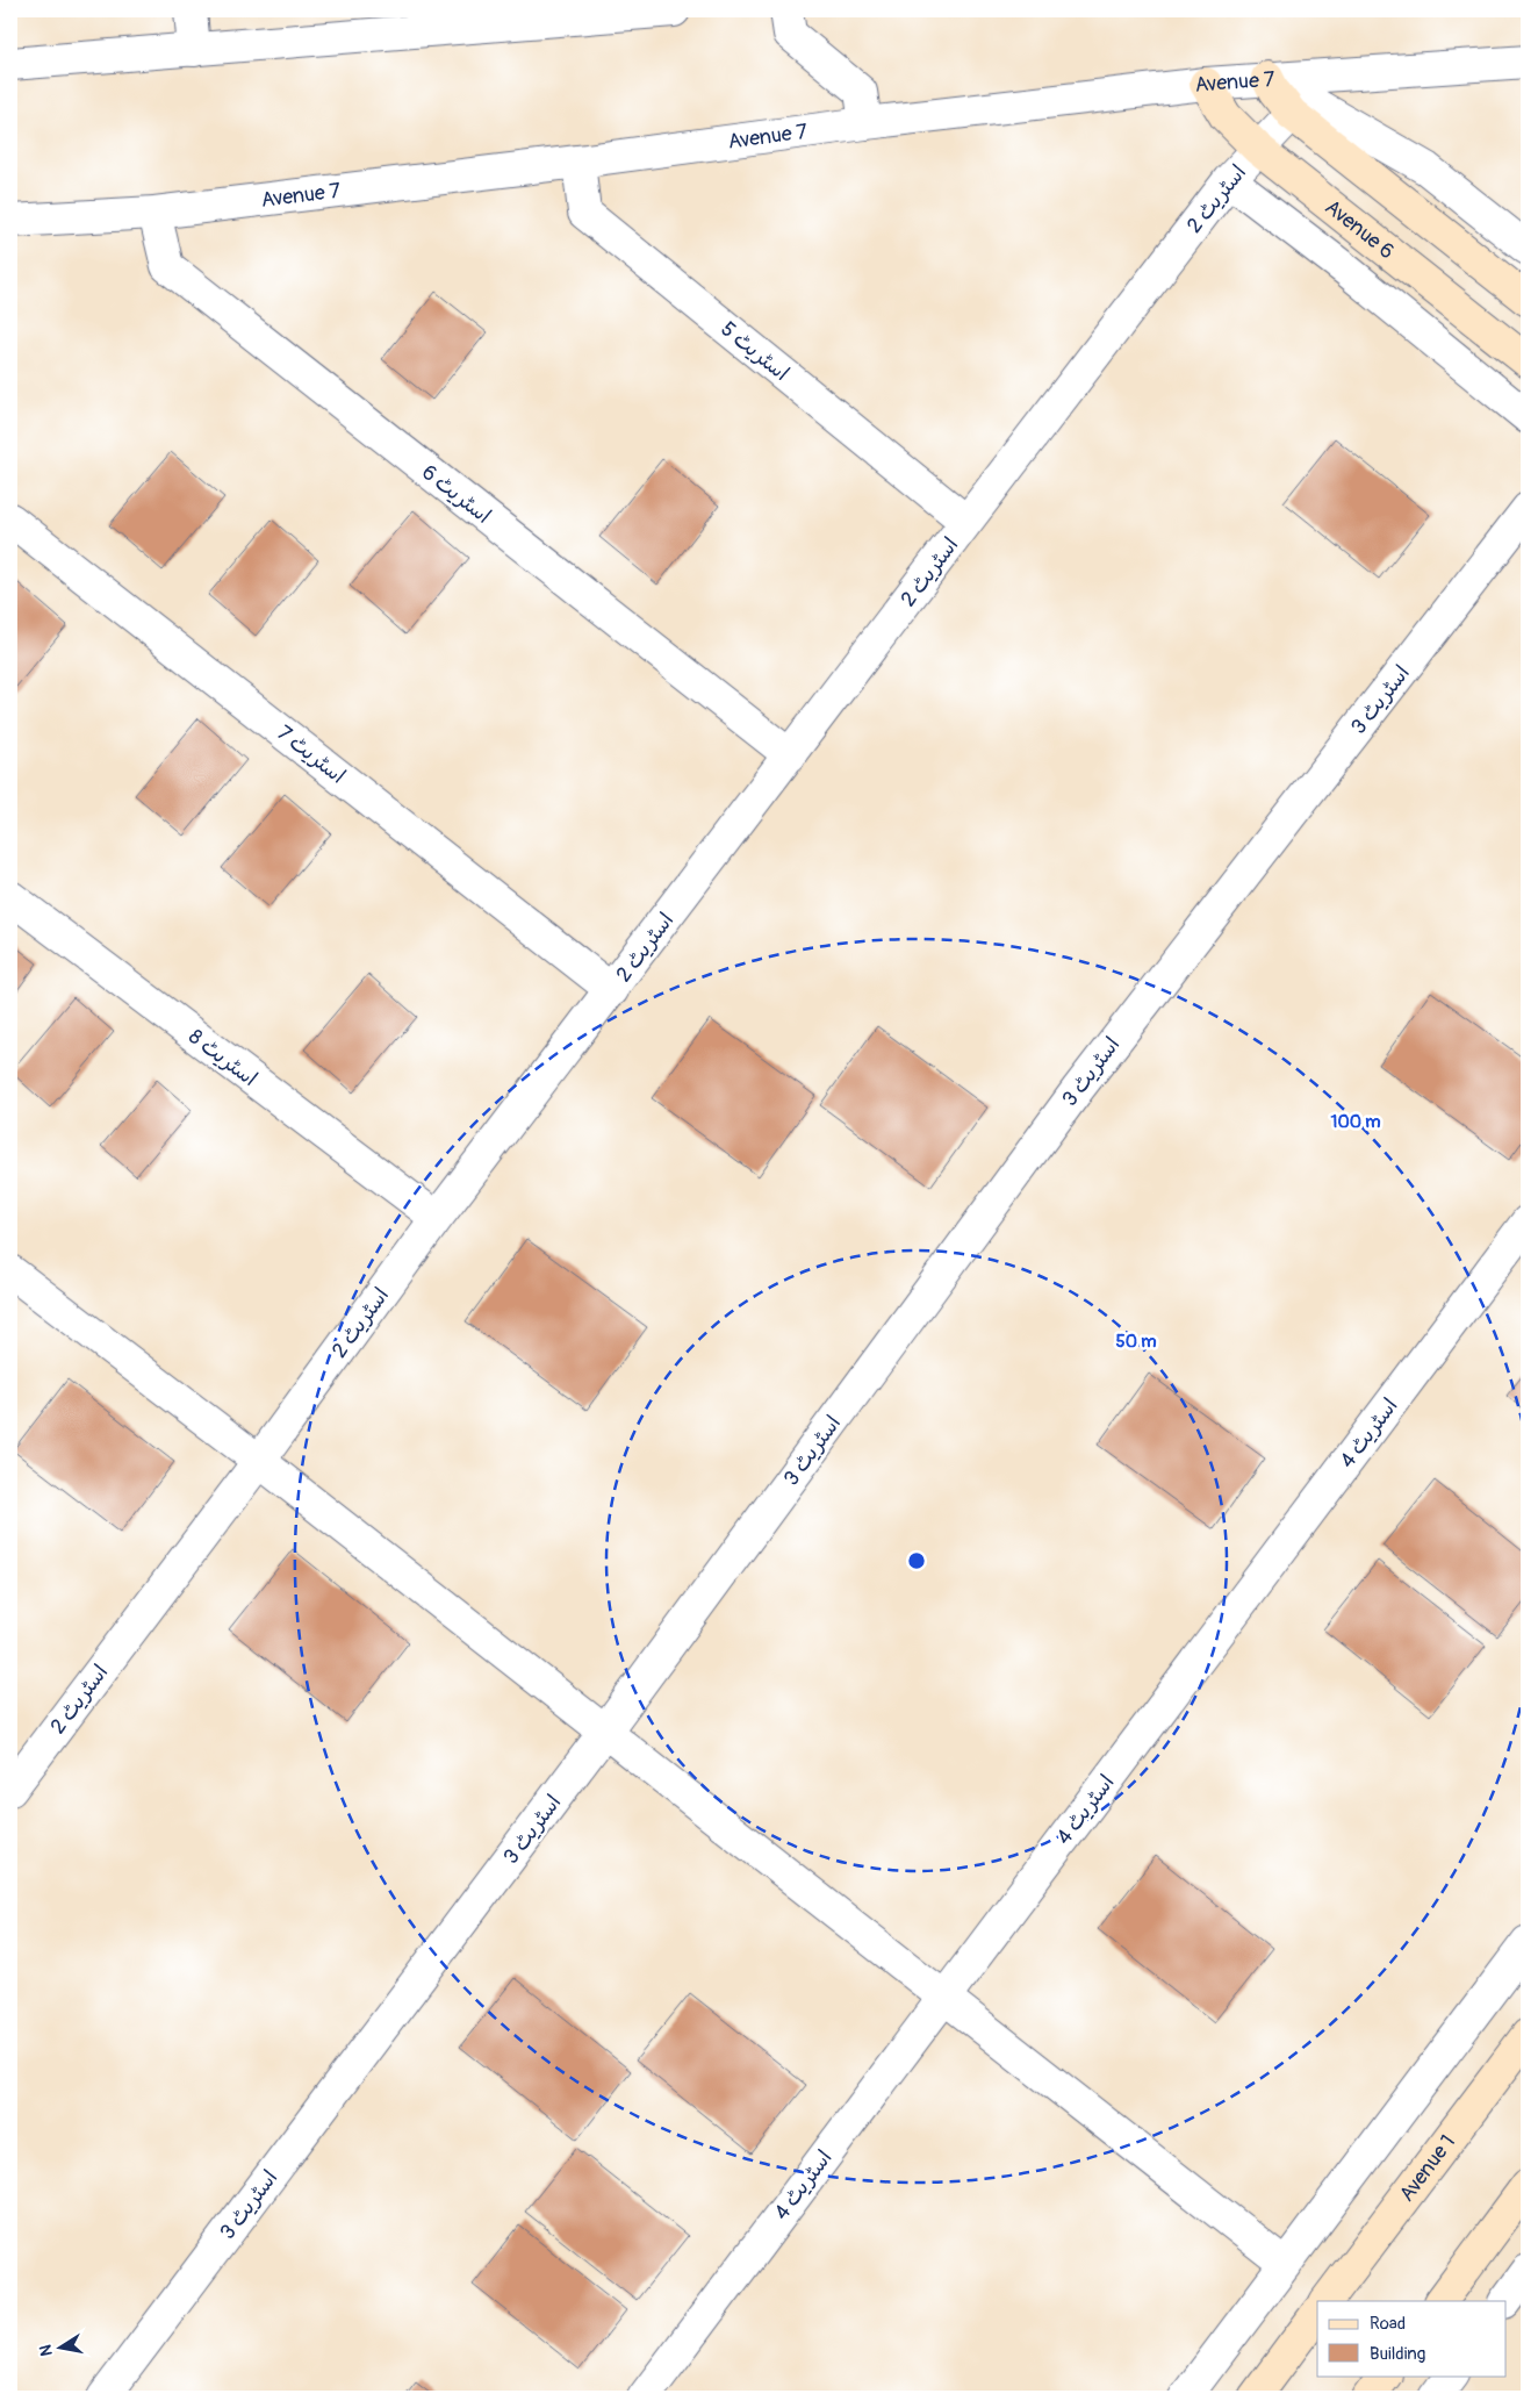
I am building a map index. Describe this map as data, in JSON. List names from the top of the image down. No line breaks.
{"streets":{"main road":["Avenue 6","Avenue 1"],"street":["Avenue 7","اسٹریٹ 2","اسٹریٹ 5","اسٹریٹ 6","اسٹریٹ 3","اسٹریٹ 7","اسٹریٹ 8","اسٹریٹ 4"]},"crossings":[["Avenue 7","Avenue 6"],["Avenue 7","اسٹریٹ 5"],["Avenue 7","اسٹریٹ 6"],["اسٹریٹ 2","Avenue 6"],["اسٹریٹ 2","اسٹریٹ 5"],["اسٹریٹ 2","اسٹریٹ 6"],["اسٹریٹ 2","اسٹریٹ 7"],["اسٹریٹ 2","اسٹریٹ 8"]],"legend":["Road","Building"],"north":"left","rings":["100 m","50 m"]}
